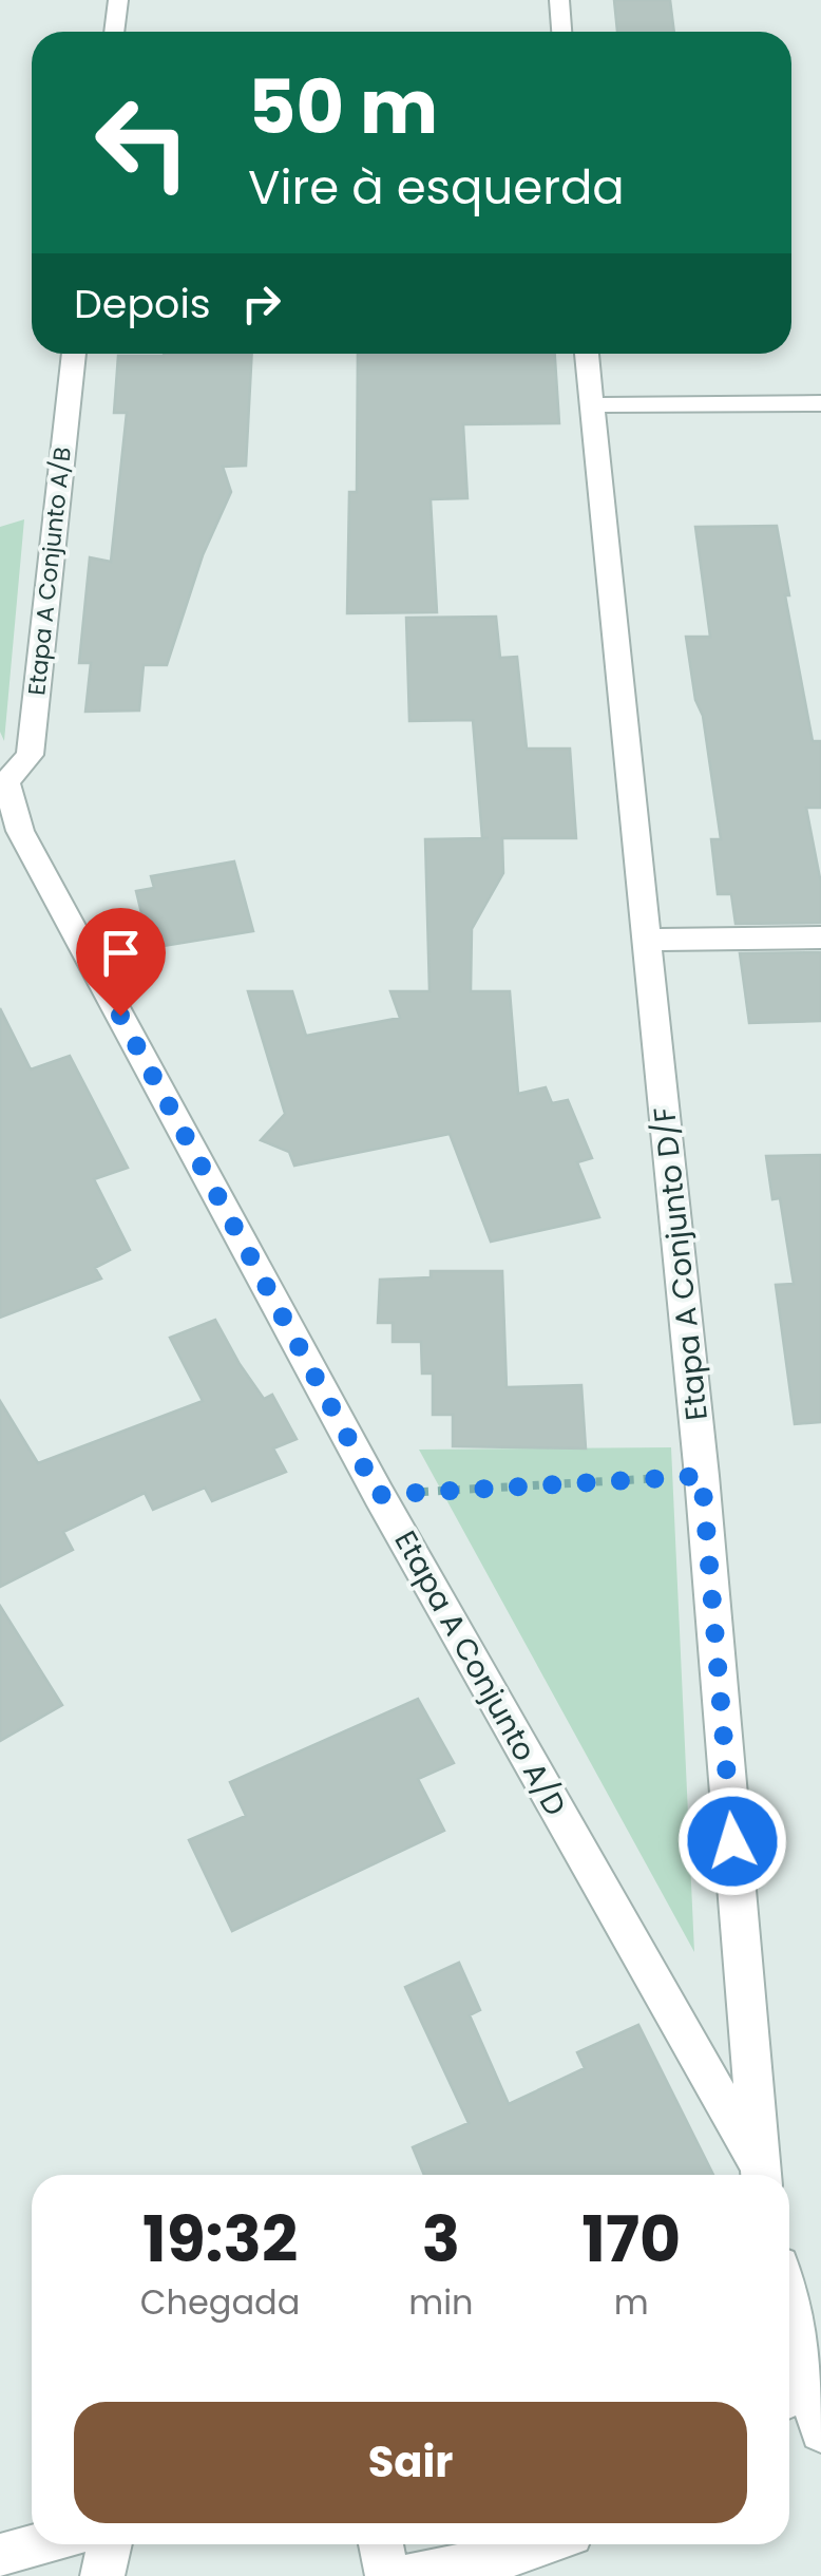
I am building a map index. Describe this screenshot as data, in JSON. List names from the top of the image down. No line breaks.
{"streets":{"street":["Etapa A Conjunto A/B","Etapa A Conjunto D/F","Etapa A Conjunto A/D"]},"crossings":[["Etapa A Conjunto A/B","Etapa A Conjunto A/D"]],"page":{"turn":["50 m","Vire à esquerda"],"then":"Depois","eta":["19:32","Chegada","3","min","170","m"],"buttons":"Sair"}}
